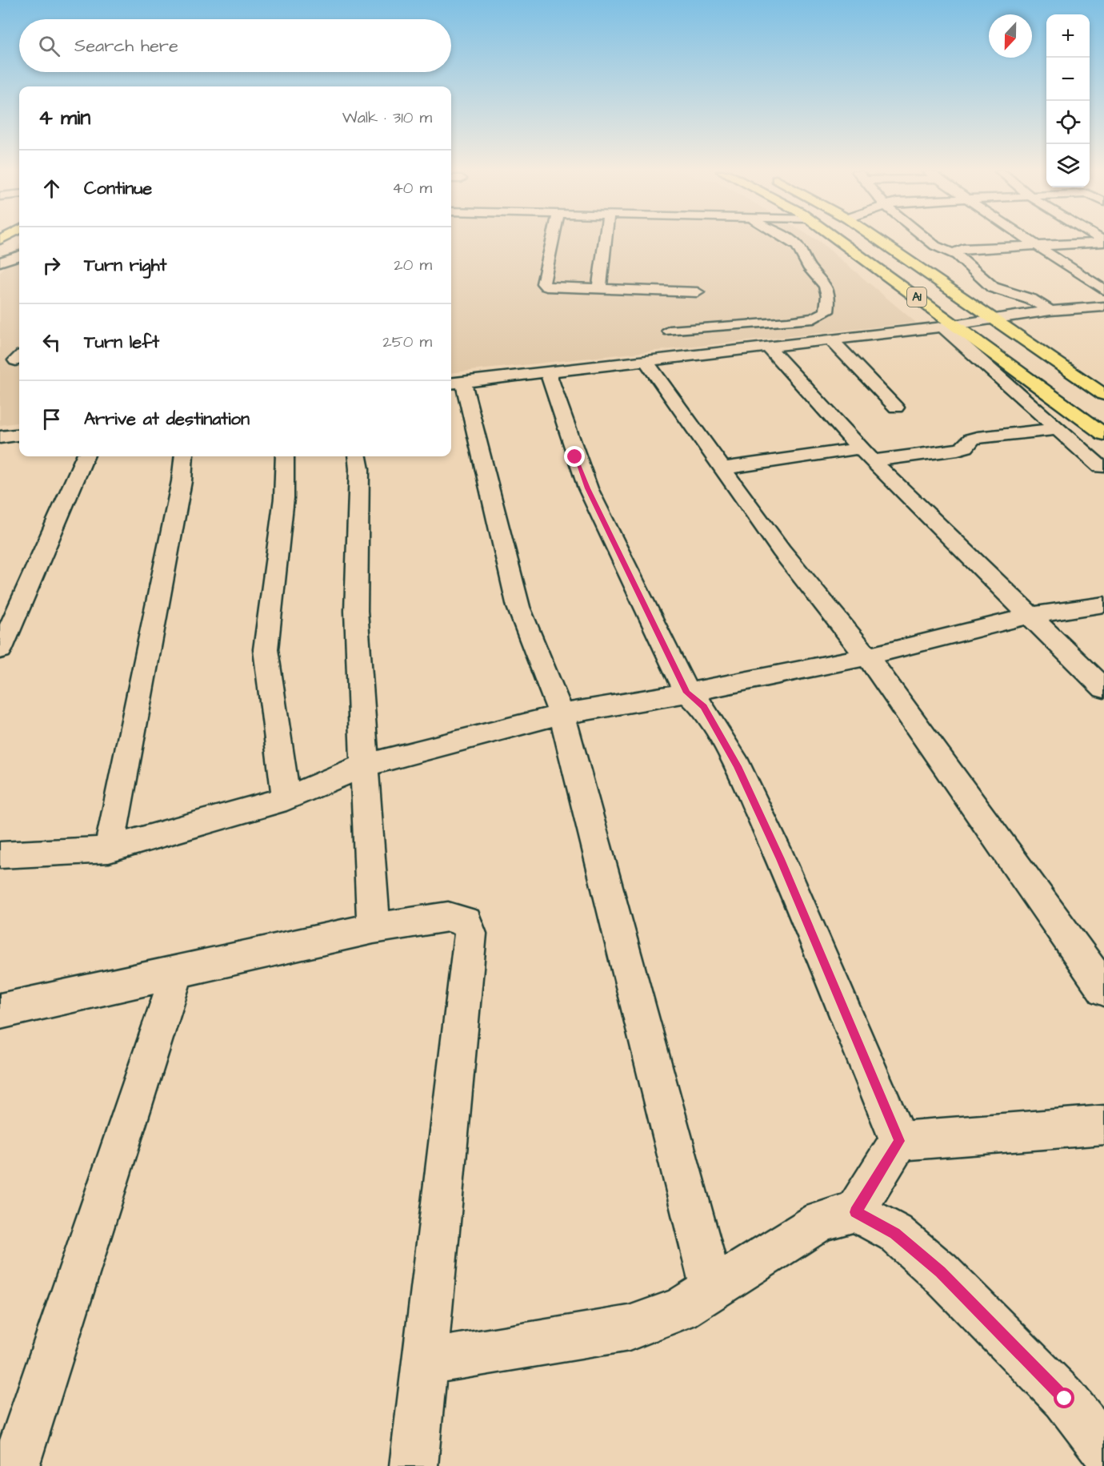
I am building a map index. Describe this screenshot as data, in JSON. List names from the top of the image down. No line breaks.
{"streets":{"main road":["A1"]},"north":"bottom","page":{"map_buttons":["+","−"],"search":"Search here","heading":["4 min","Walk · 310 m"],"list":[["Continue","40 m"],["Turn right","20 m"],["Turn left","250 m"],"Arrive at destination"]}}
